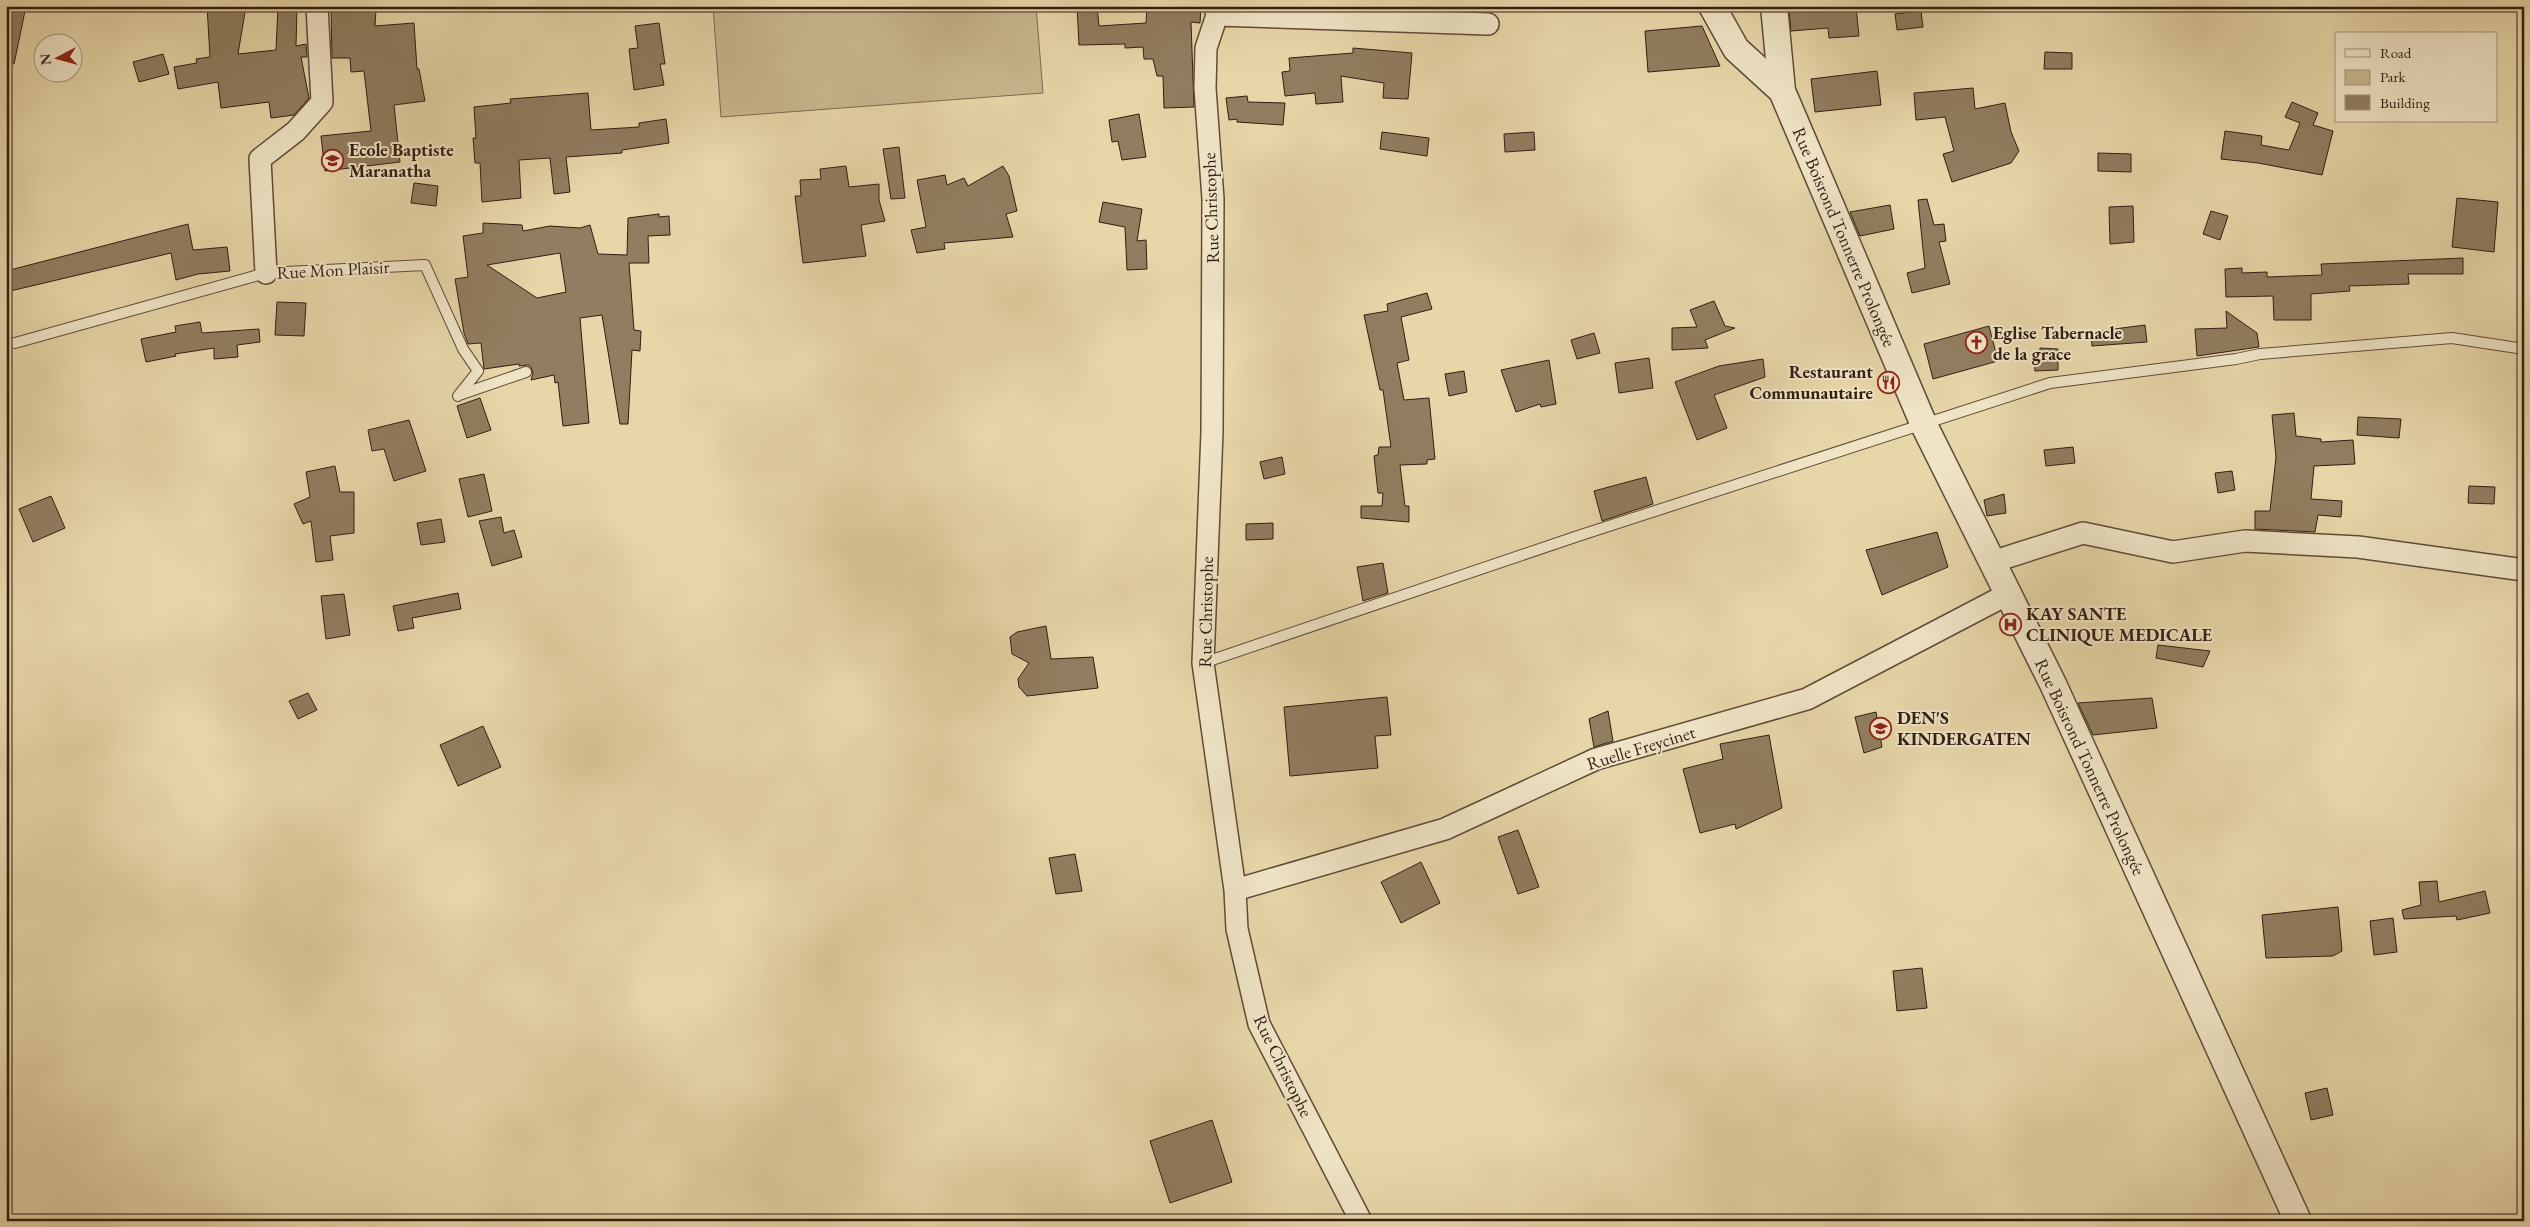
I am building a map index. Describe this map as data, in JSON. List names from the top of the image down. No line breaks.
{"streets":{"street":["Rue Christophe","Rue Boisrond Tonnerre Prolongée","Rue Mon Plaisir","Ruelle Freycinet"]},"crossings":[["Rue Christophe","Ruelle Freycinet"],["Rue Boisrond Tonnerre Prolongée","Ruelle Freycinet"]],"places":{"school or university":["Ecole Baptiste Maranatha","DEN'S KINDERGATEN"],"church":["Eglise Tabernacle de la grace"],"restaurant":["Restaurant Communautaire"],"hospital":["KAY SANTE CLINIQUE MEDICALE"]},"legend":["Road","Park","Building"],"north":"left"}
